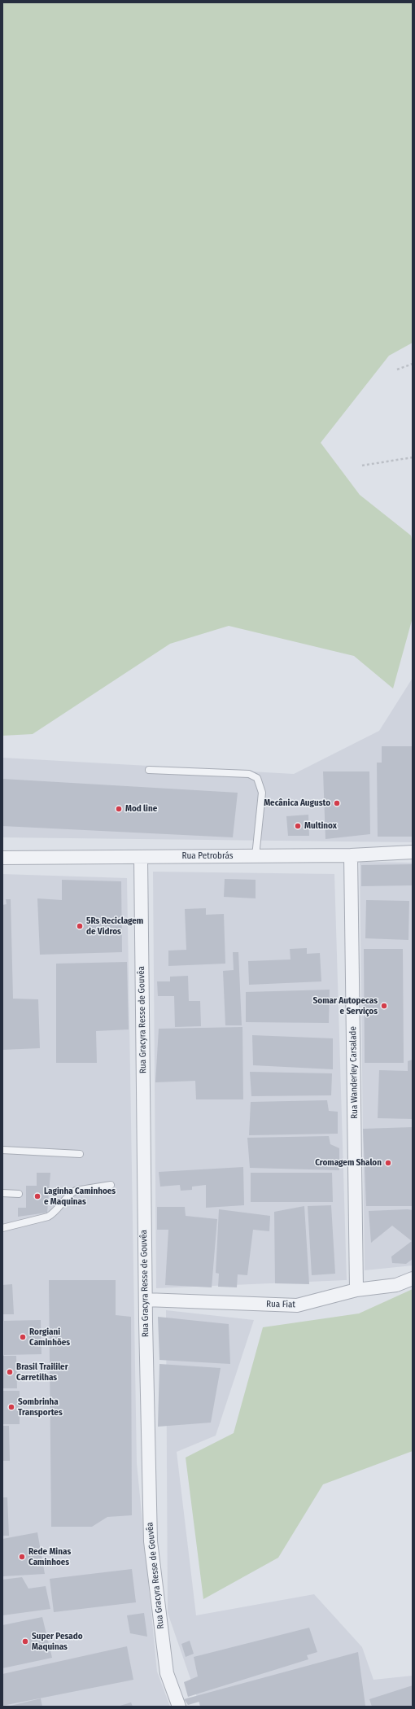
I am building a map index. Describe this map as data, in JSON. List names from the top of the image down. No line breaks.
{"streets":{"street":["Rua Petrobrás","Rua Gracyra Resse de Gouvêa","Rua Wanderley Carsalade","Rua Fiat"]},"crossings":[["Rua Petrobrás","Rua Gracyra Resse de Gouvêa"],["Rua Petrobrás","Rua Wanderley Carsalade"],["Rua Gracyra Resse de Gouvêa","Rua Fiat"],["Rua Wanderley Carsalade","Rua Fiat"]],"places":["Mecânica Augusto","Mod line","Multinox","5Rs Reciclagem de Vidros","Somar Autopecas e Serviços","Cromagem Shalon","Laginha Caminhoes e Maquinas","Rorgiani Caminhões","Brasil Traililer Carretilhas","Sombrinha Transportes","Rede Minas Caminhoes","Super Pesado Maquinas"]}
